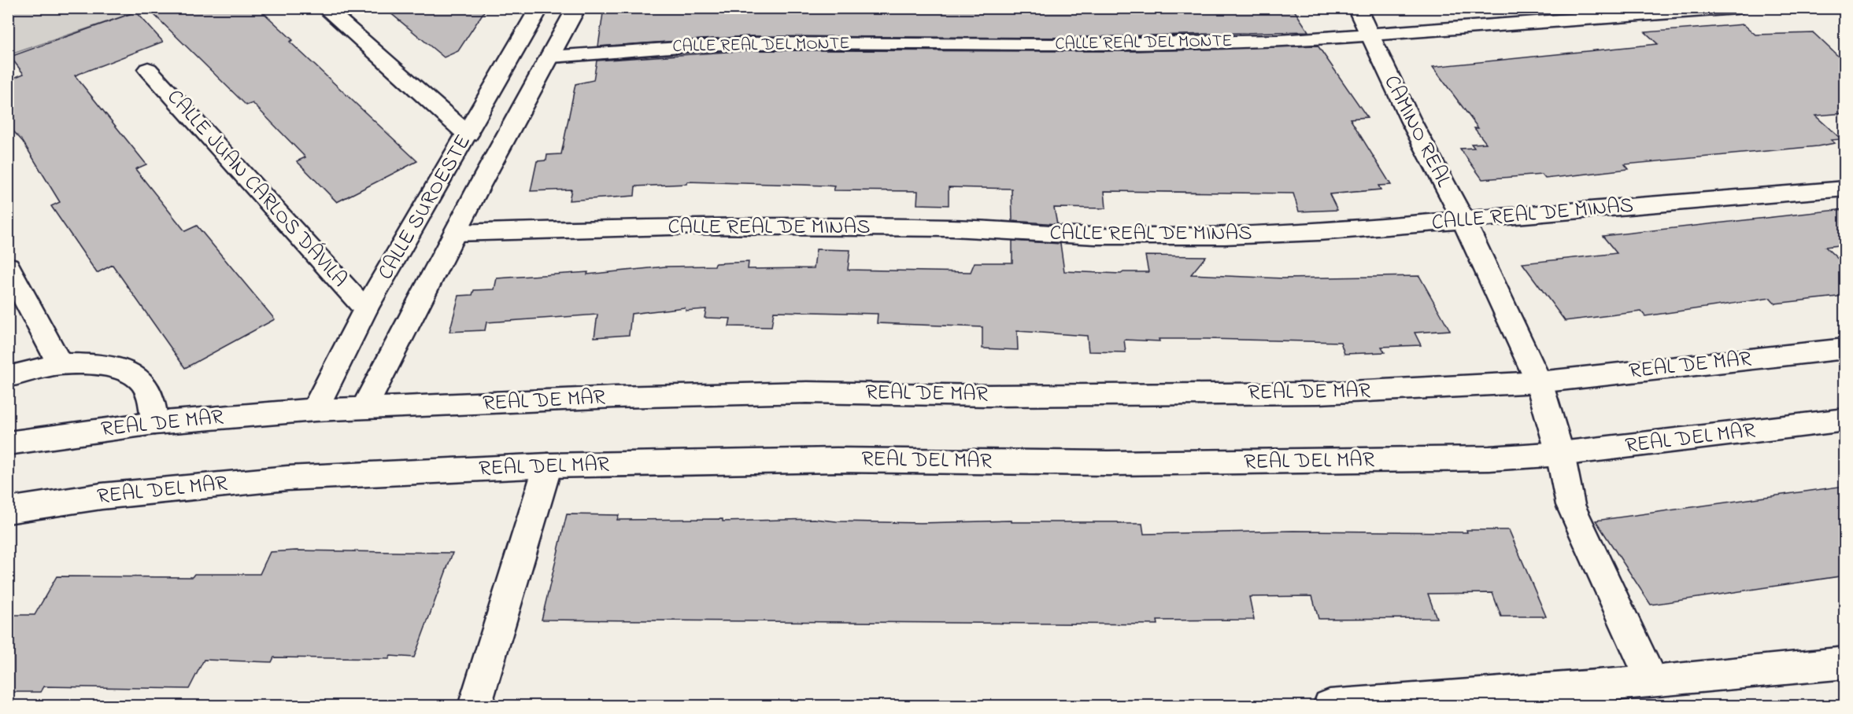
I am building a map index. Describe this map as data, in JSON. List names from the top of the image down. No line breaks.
{"streets":{"street":["CALLE REAL DEL MONTE","CAMINO REAL","CALLE JUAN CARLOS DÁVILA","CALLE SUROESTE","CALLE REAL DE MINAS","REAL DE MAR","REAL DEL MAR"]},"crossings":[["CALLE REAL DEL MONTE","CAMINO REAL"],["CALLE REAL DEL MONTE","CALLE SUROESTE"],["CAMINO REAL","CALLE REAL DE MINAS"],["CAMINO REAL","REAL DE MAR"],["CAMINO REAL","REAL DEL MAR"],["CALLE JUAN CARLOS DÁVILA","CALLE SUROESTE"],["CALLE SUROESTE","CALLE REAL DE MINAS"],["CALLE SUROESTE","REAL DE MAR"]]}
